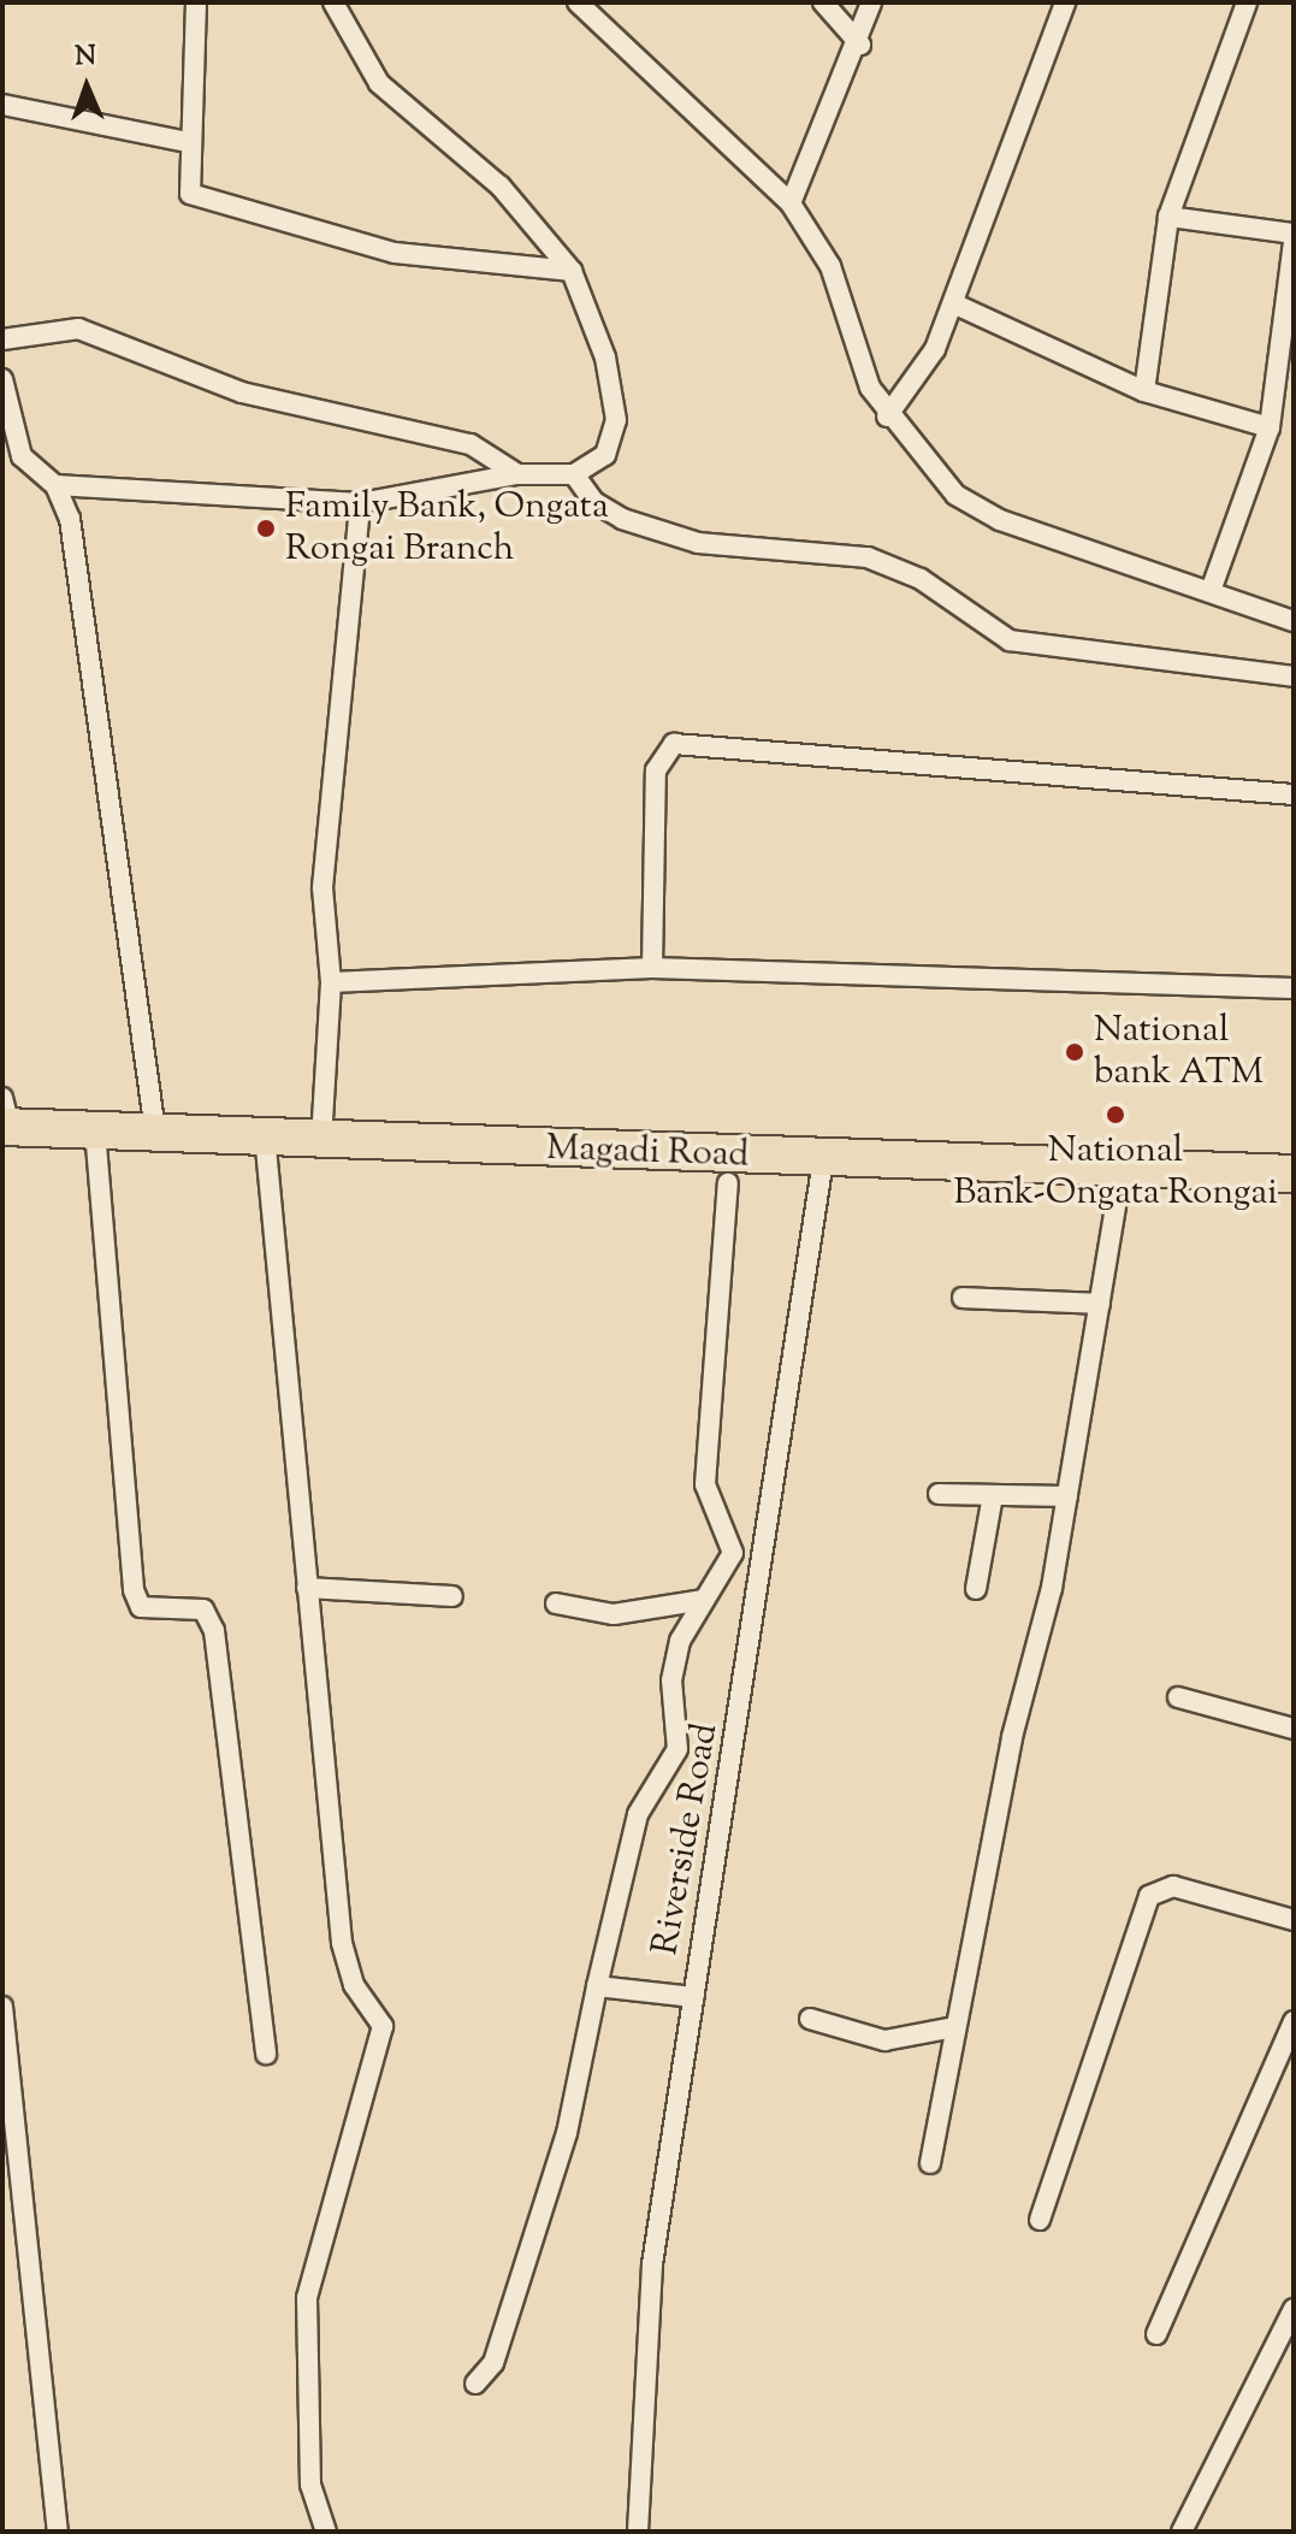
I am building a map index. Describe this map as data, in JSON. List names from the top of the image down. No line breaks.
{"streets":{"highway":["Magadi Road"],"street":["Riverside Road"]},"crossings":[["Magadi Road","Riverside Road"]],"places":["Family Bank, Ongata Rongai Branch","National bank ATM","National Bank-Ongata Rongai"],"north":"top"}
